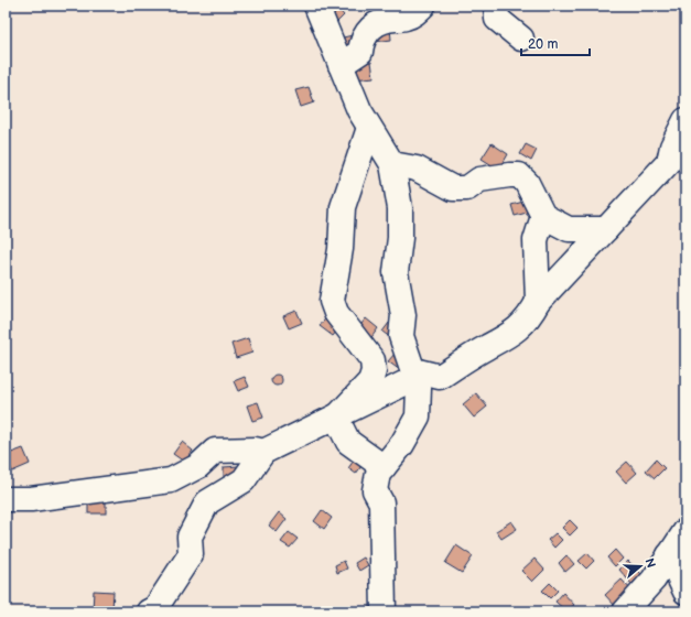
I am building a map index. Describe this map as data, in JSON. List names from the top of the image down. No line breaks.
{"scale_bar":"20 m","north":"right"}
